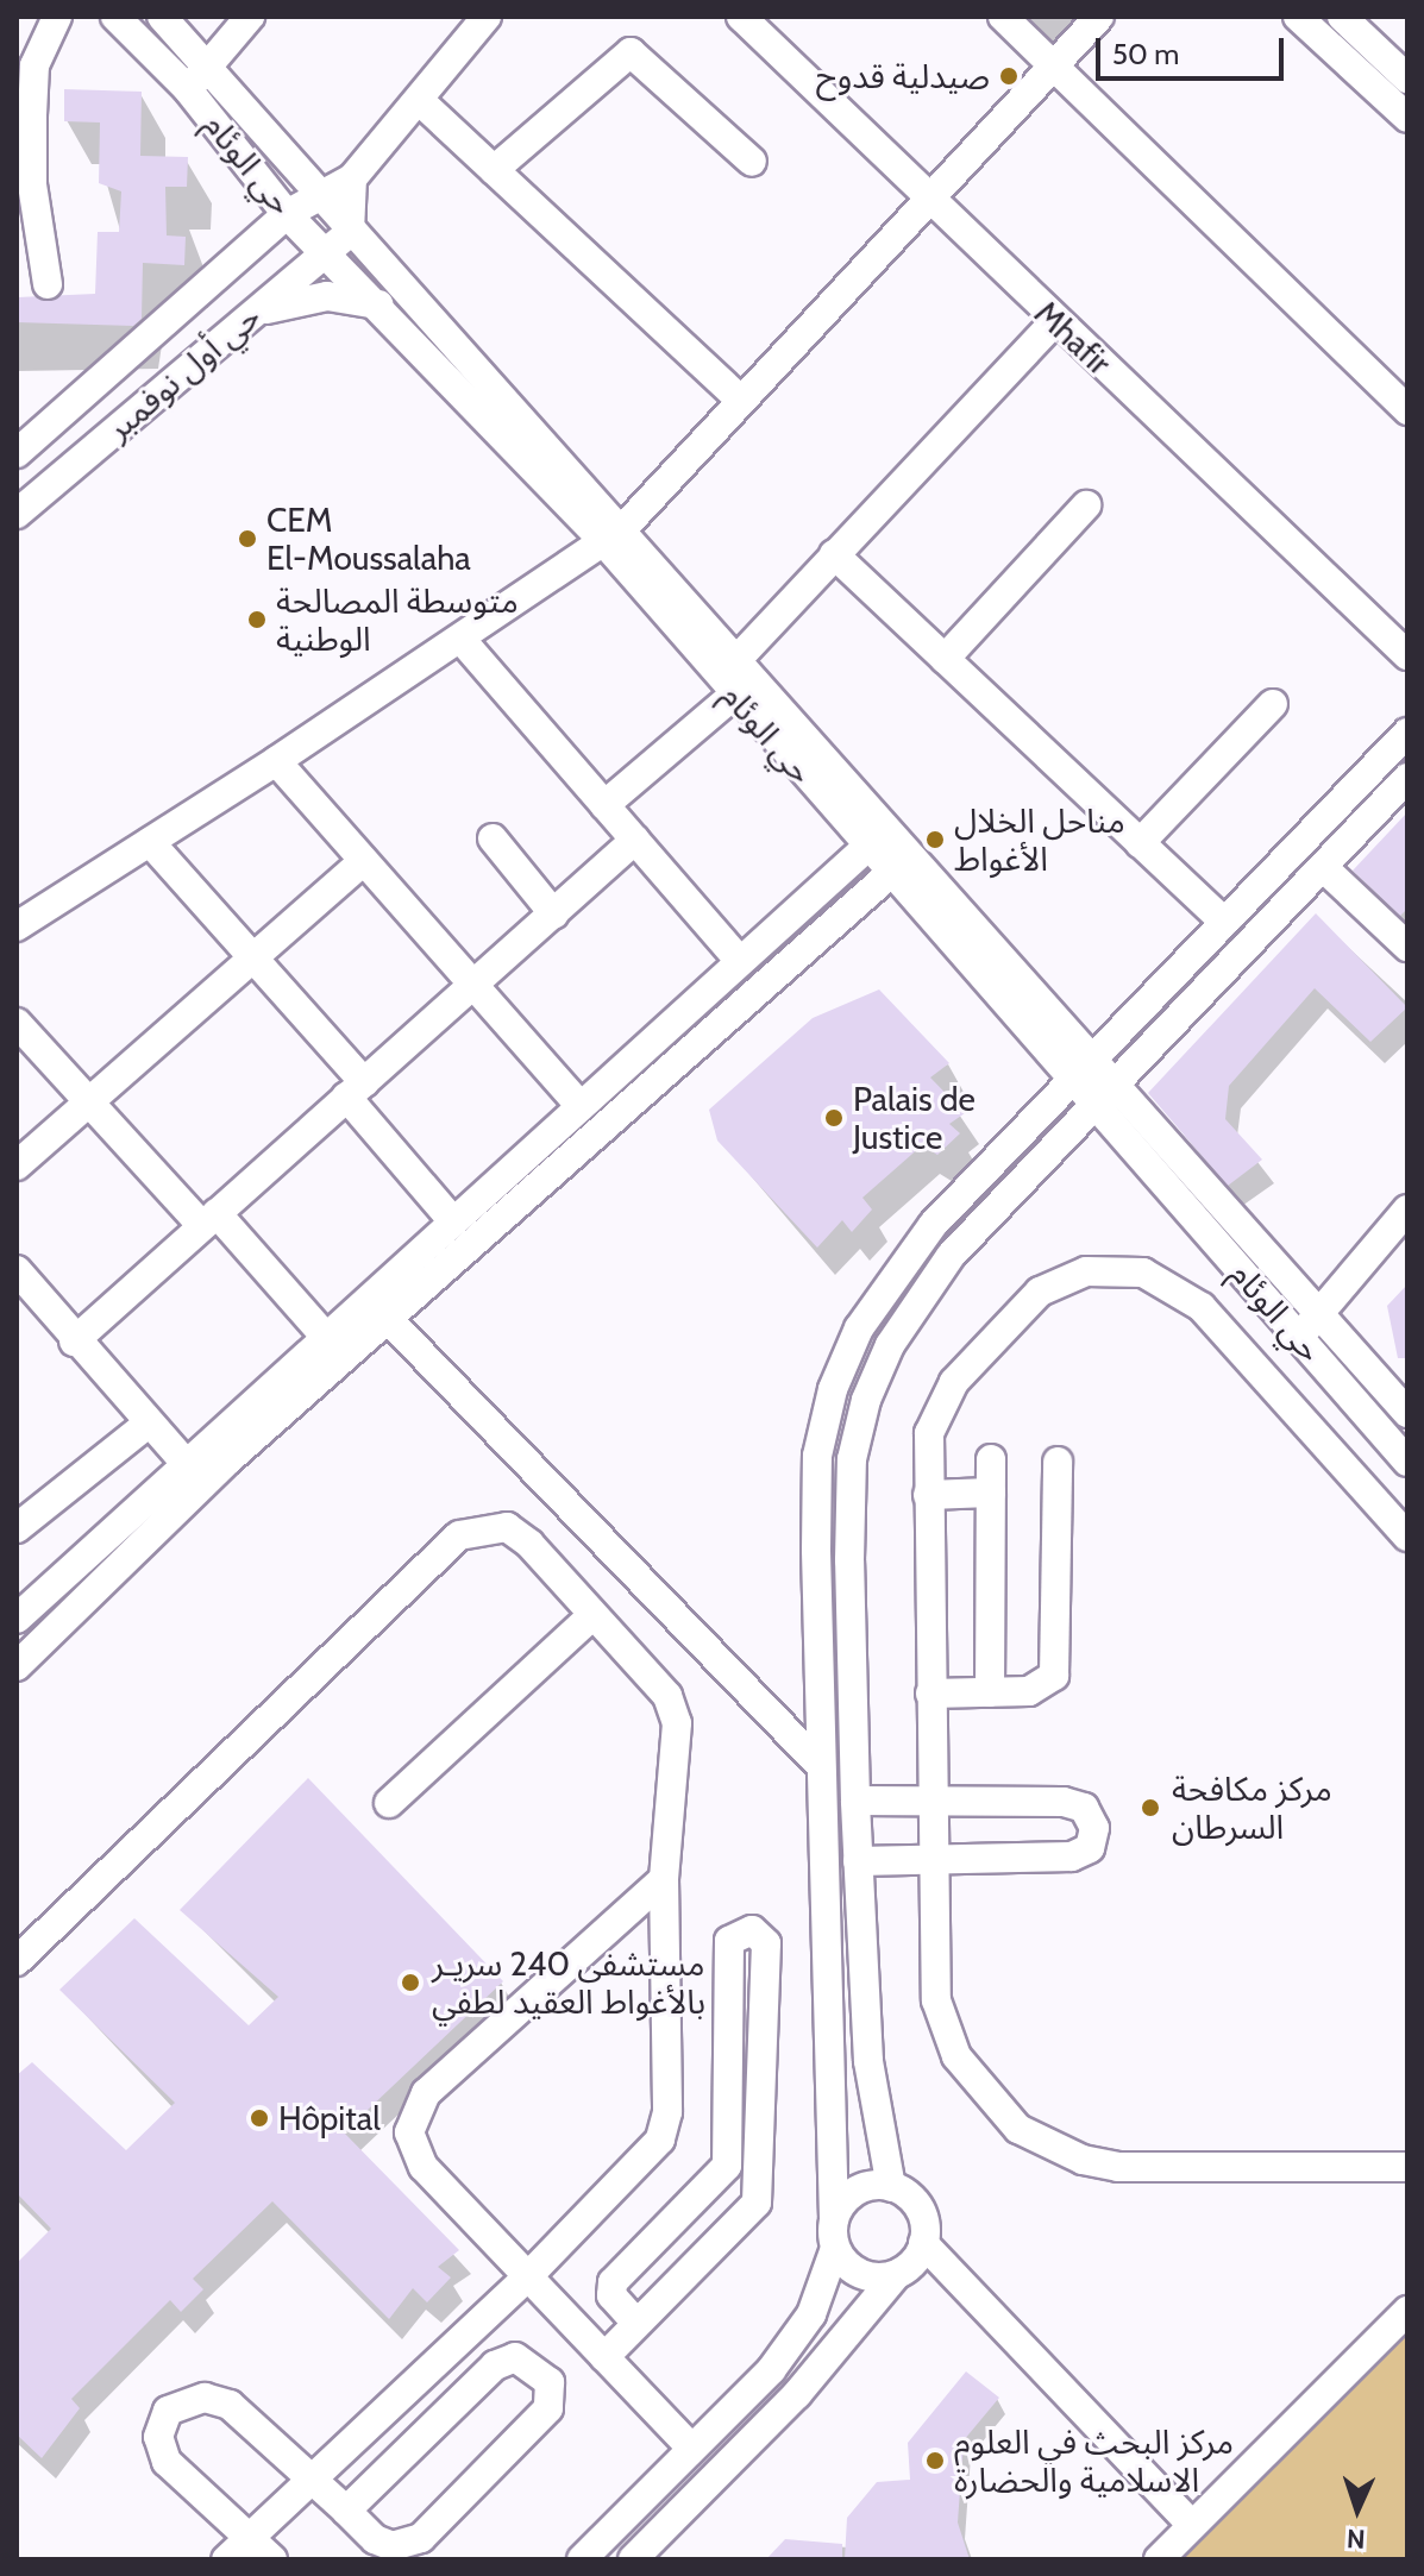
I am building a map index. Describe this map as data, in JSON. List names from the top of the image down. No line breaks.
{"streets":{"street":["حي الوئام","Mhafir","حي أول نوفمبر"]},"crossings":[["حي الوئام","حي أول نوفمبر"]],"places":["صيدلية قدوح","CEM El-Moussalaha","متوسطة المصالحة الوطنية","مناحل الخلال الأغواط","Palais de Justice","مركز مكافحة السرطان","مستشفى 240 سريـر بالأغواط العقيد لطفي","Hôpital","مركز البحث في العلوم الاسلامية والحضارة"],"scale_bar":"50 m","north":"bottom"}
